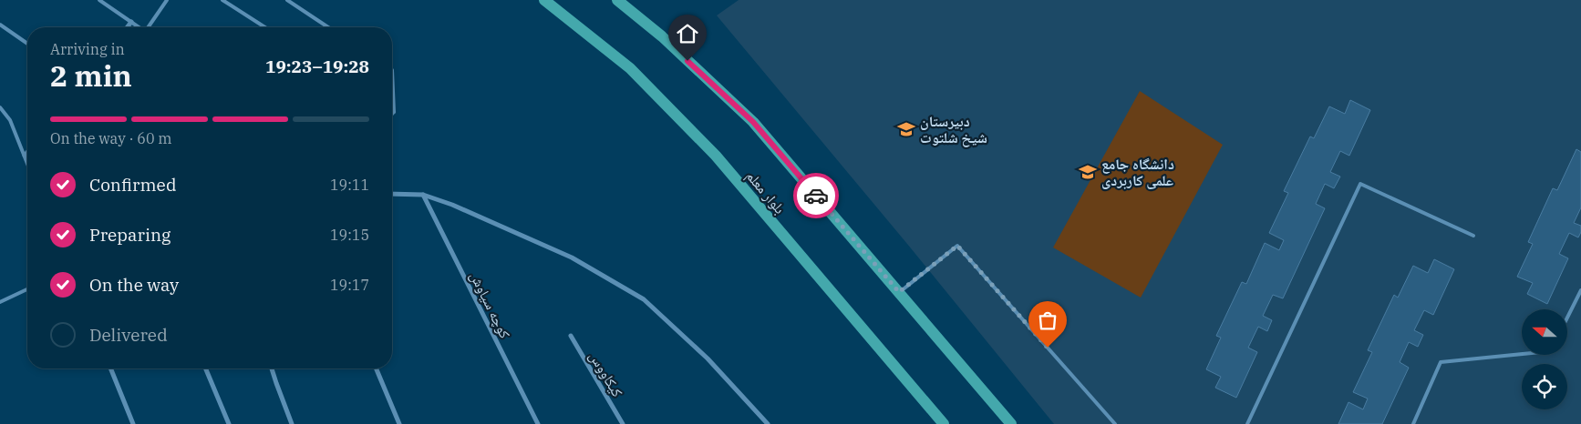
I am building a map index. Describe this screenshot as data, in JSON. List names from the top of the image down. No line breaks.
{"streets":{"main road":["بلوار معلم"],"street":["کوچه سیاوش","کیکاووس"]},"places":{"school or university":["دبیرستان شیخ شلتوت","دانشگاه جامع علمی کاربردی"]},"north":"left","page":{"heading":["2 min","Arriving in","19:23–19:28"],"bar":"On the way · 60 m","list":[["Confirmed","19:11"],["Preparing","19:15"],["On the way","19:17"],"Delivered"]}}
